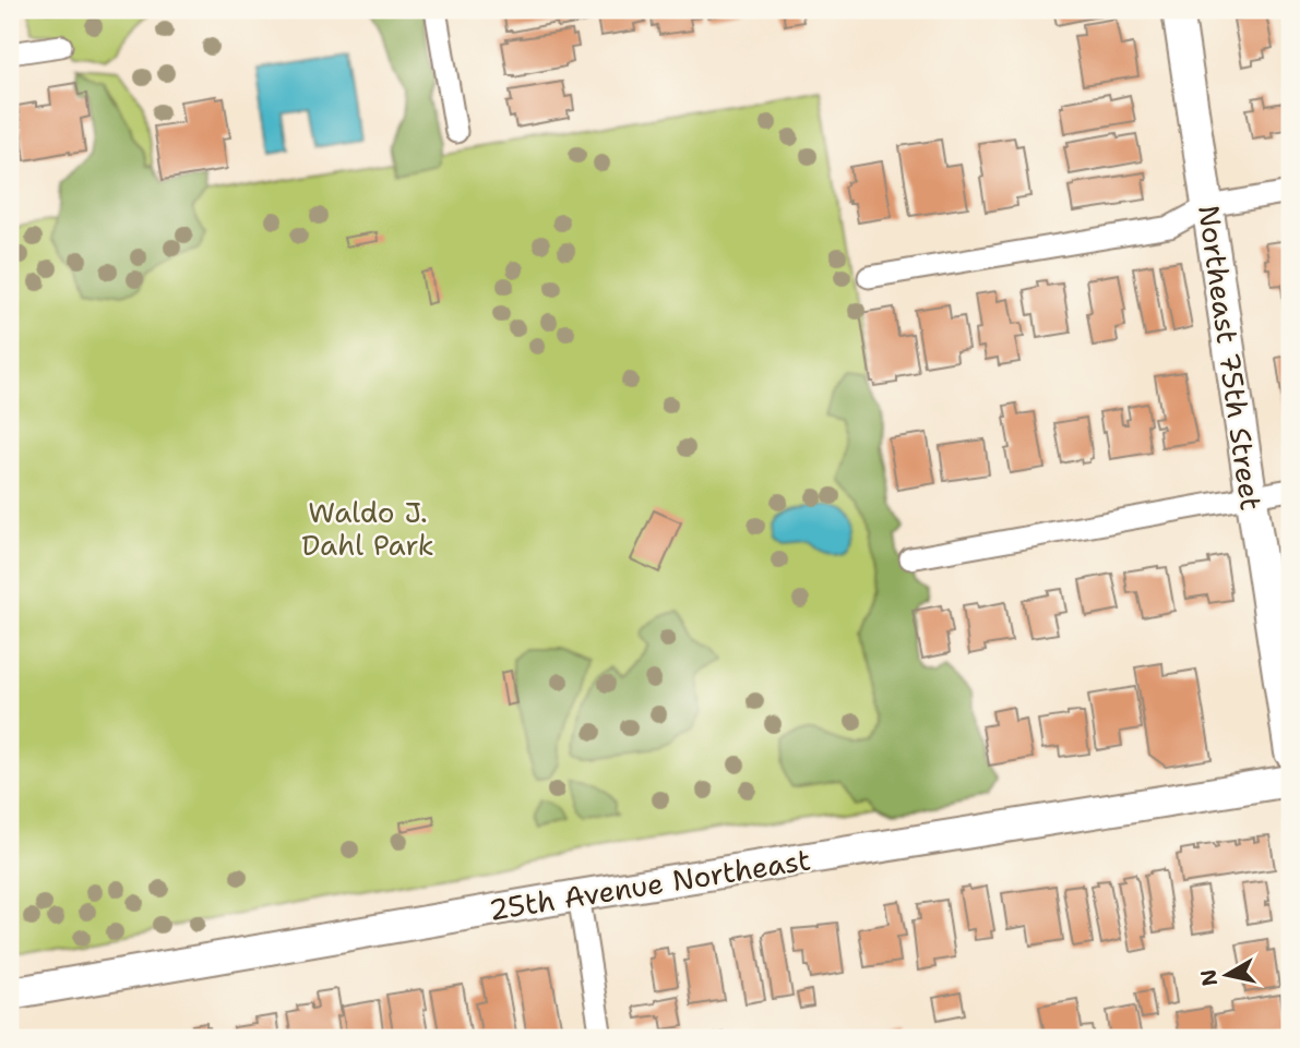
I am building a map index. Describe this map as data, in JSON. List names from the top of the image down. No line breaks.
{"streets":{"main road":["Northeast 75th Street","25th Avenue Northeast"]},"parks":["Waldo J. Dahl Park"],"north":"left"}
